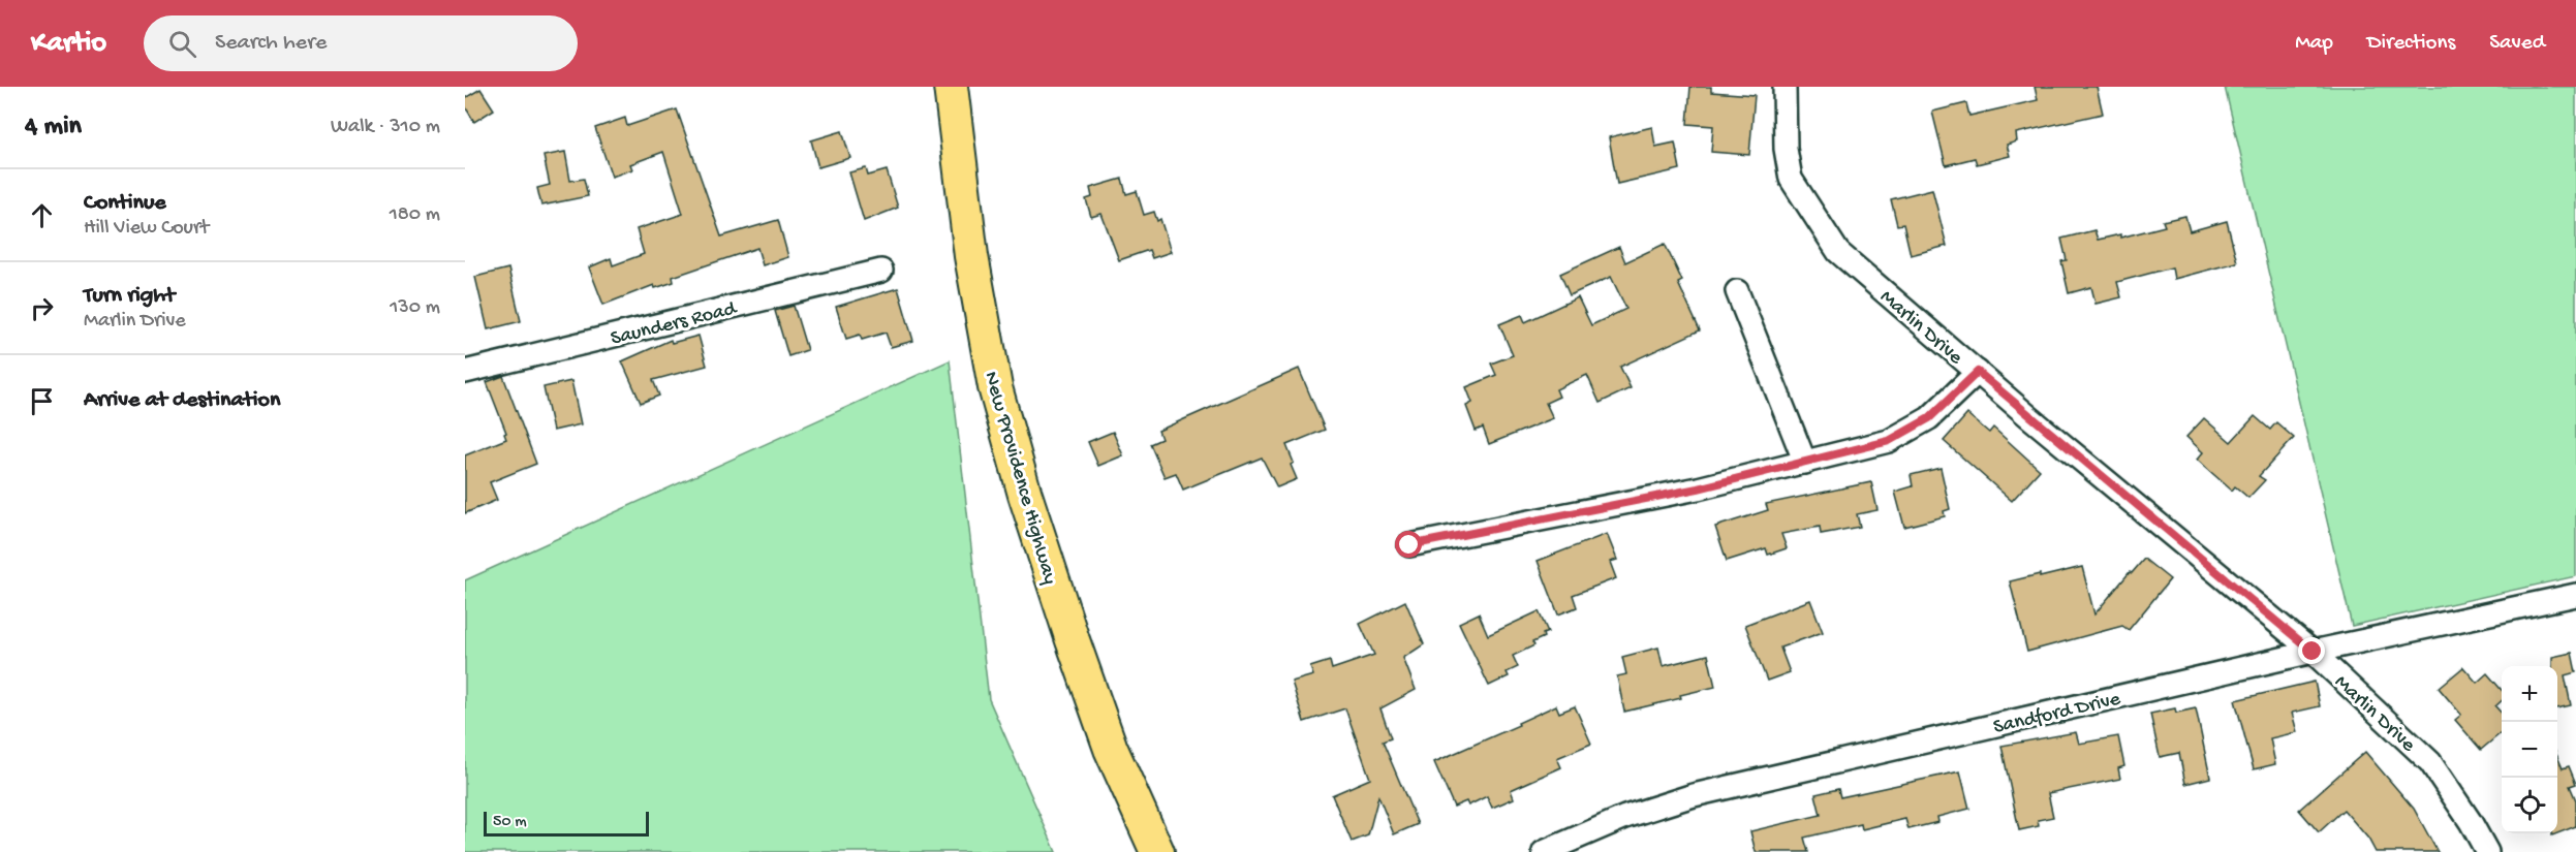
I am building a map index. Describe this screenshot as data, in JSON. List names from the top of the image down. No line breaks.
{"streets":{"highway":["New Providence Highway"],"street":["Saunders Road","Marlin Drive","Sandford Drive"]},"crossings":[["Marlin Drive","Sandford Drive"]],"scale_bar":"50 m","page":{"header":"Kartio","search":"Search here","nav":["Map","Directions","Saved"],"heading":["4 min","Walk · 310 m"],"list":[["Continue","Hill View Court","180 m"],["Turn right","Marlin Drive","130 m"],"Arrive at destination"],"map_buttons":["+","−"],"scale":"50 m"}}
